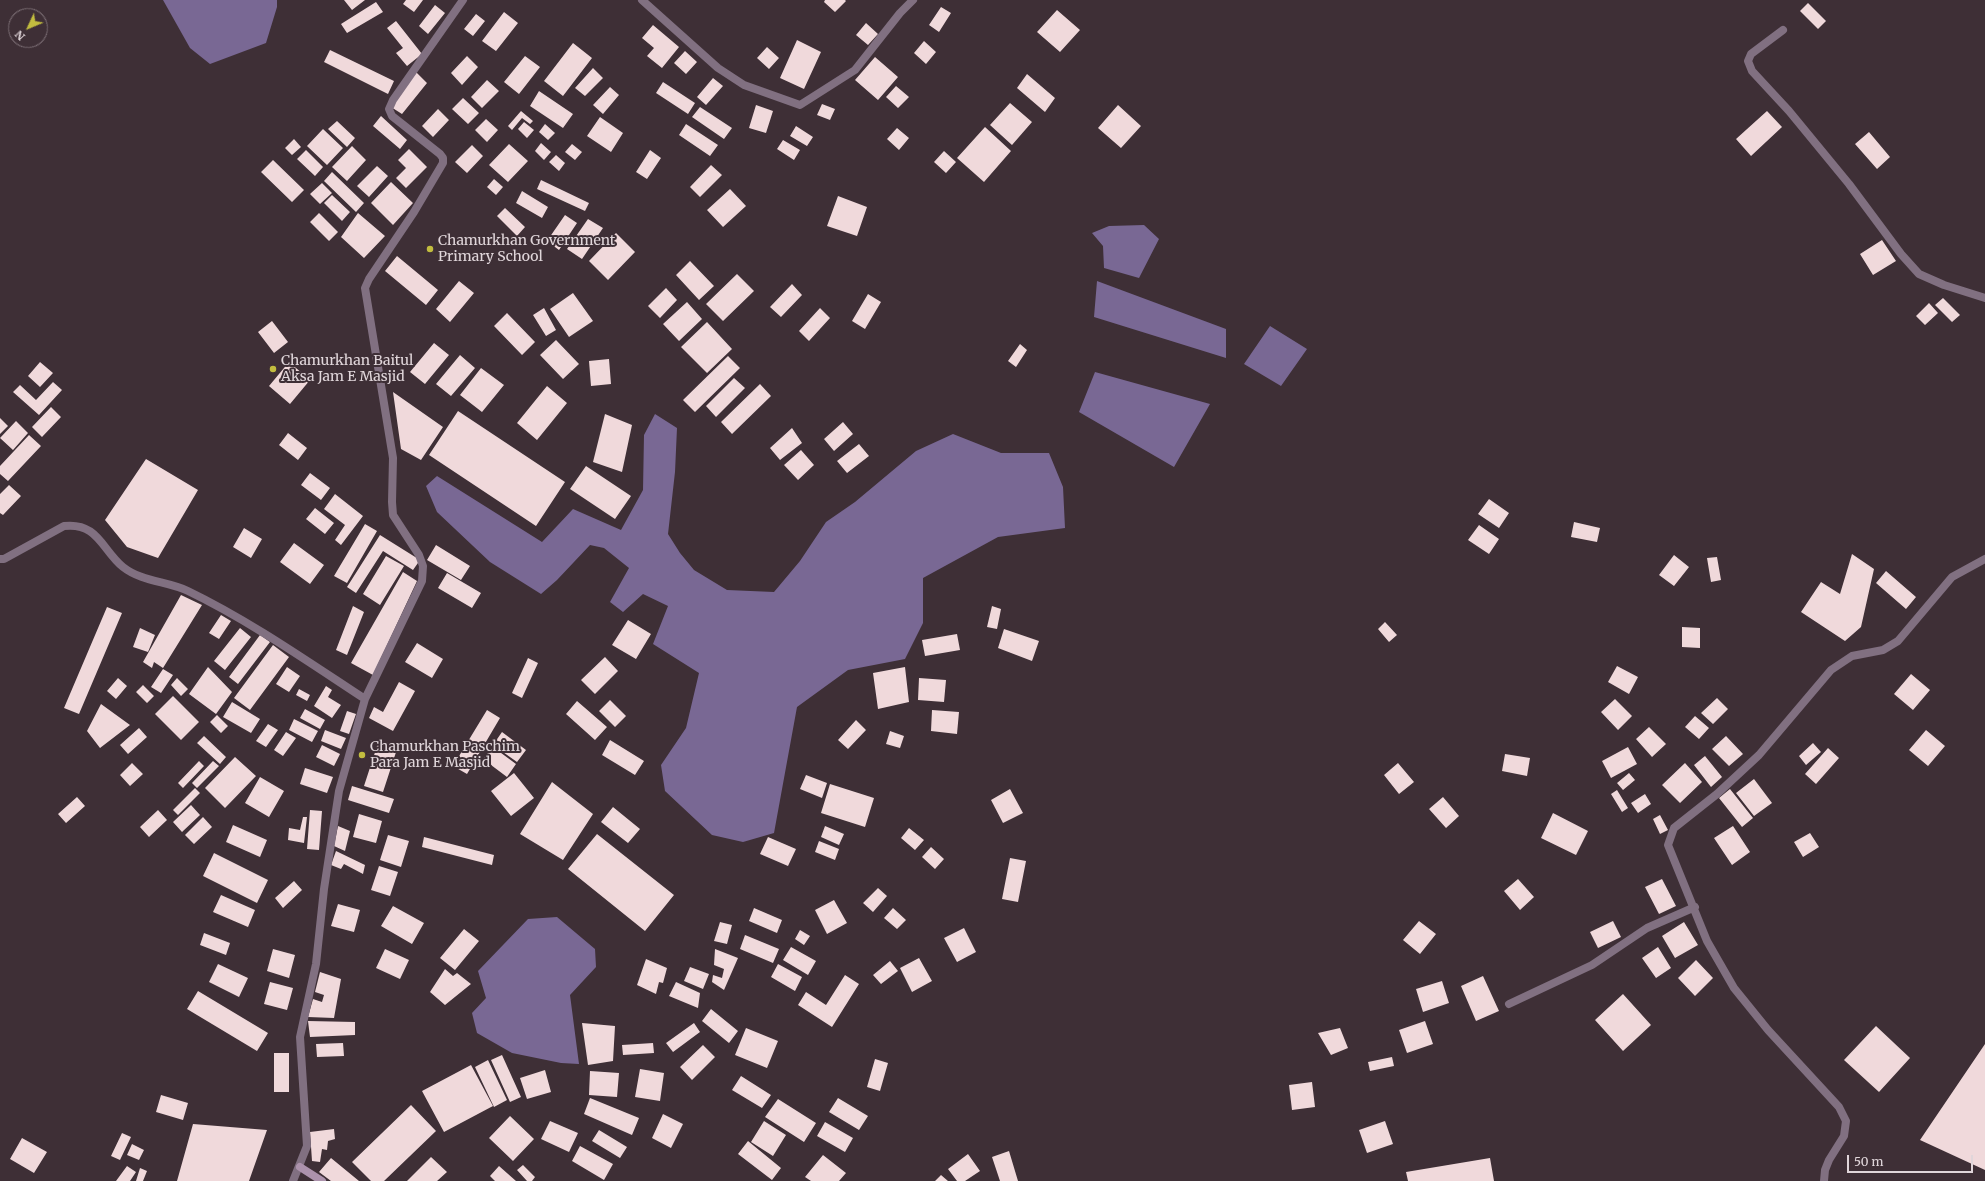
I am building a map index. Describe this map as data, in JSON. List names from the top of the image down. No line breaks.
{"places":["Chamurkhan Government Primary School","Chamurkhan Baitul Aksa Jam E Masjid","Chamurkhan Paschim Para Jam E Masjid"],"scale_bar":"50 m","north":"bottom left"}
